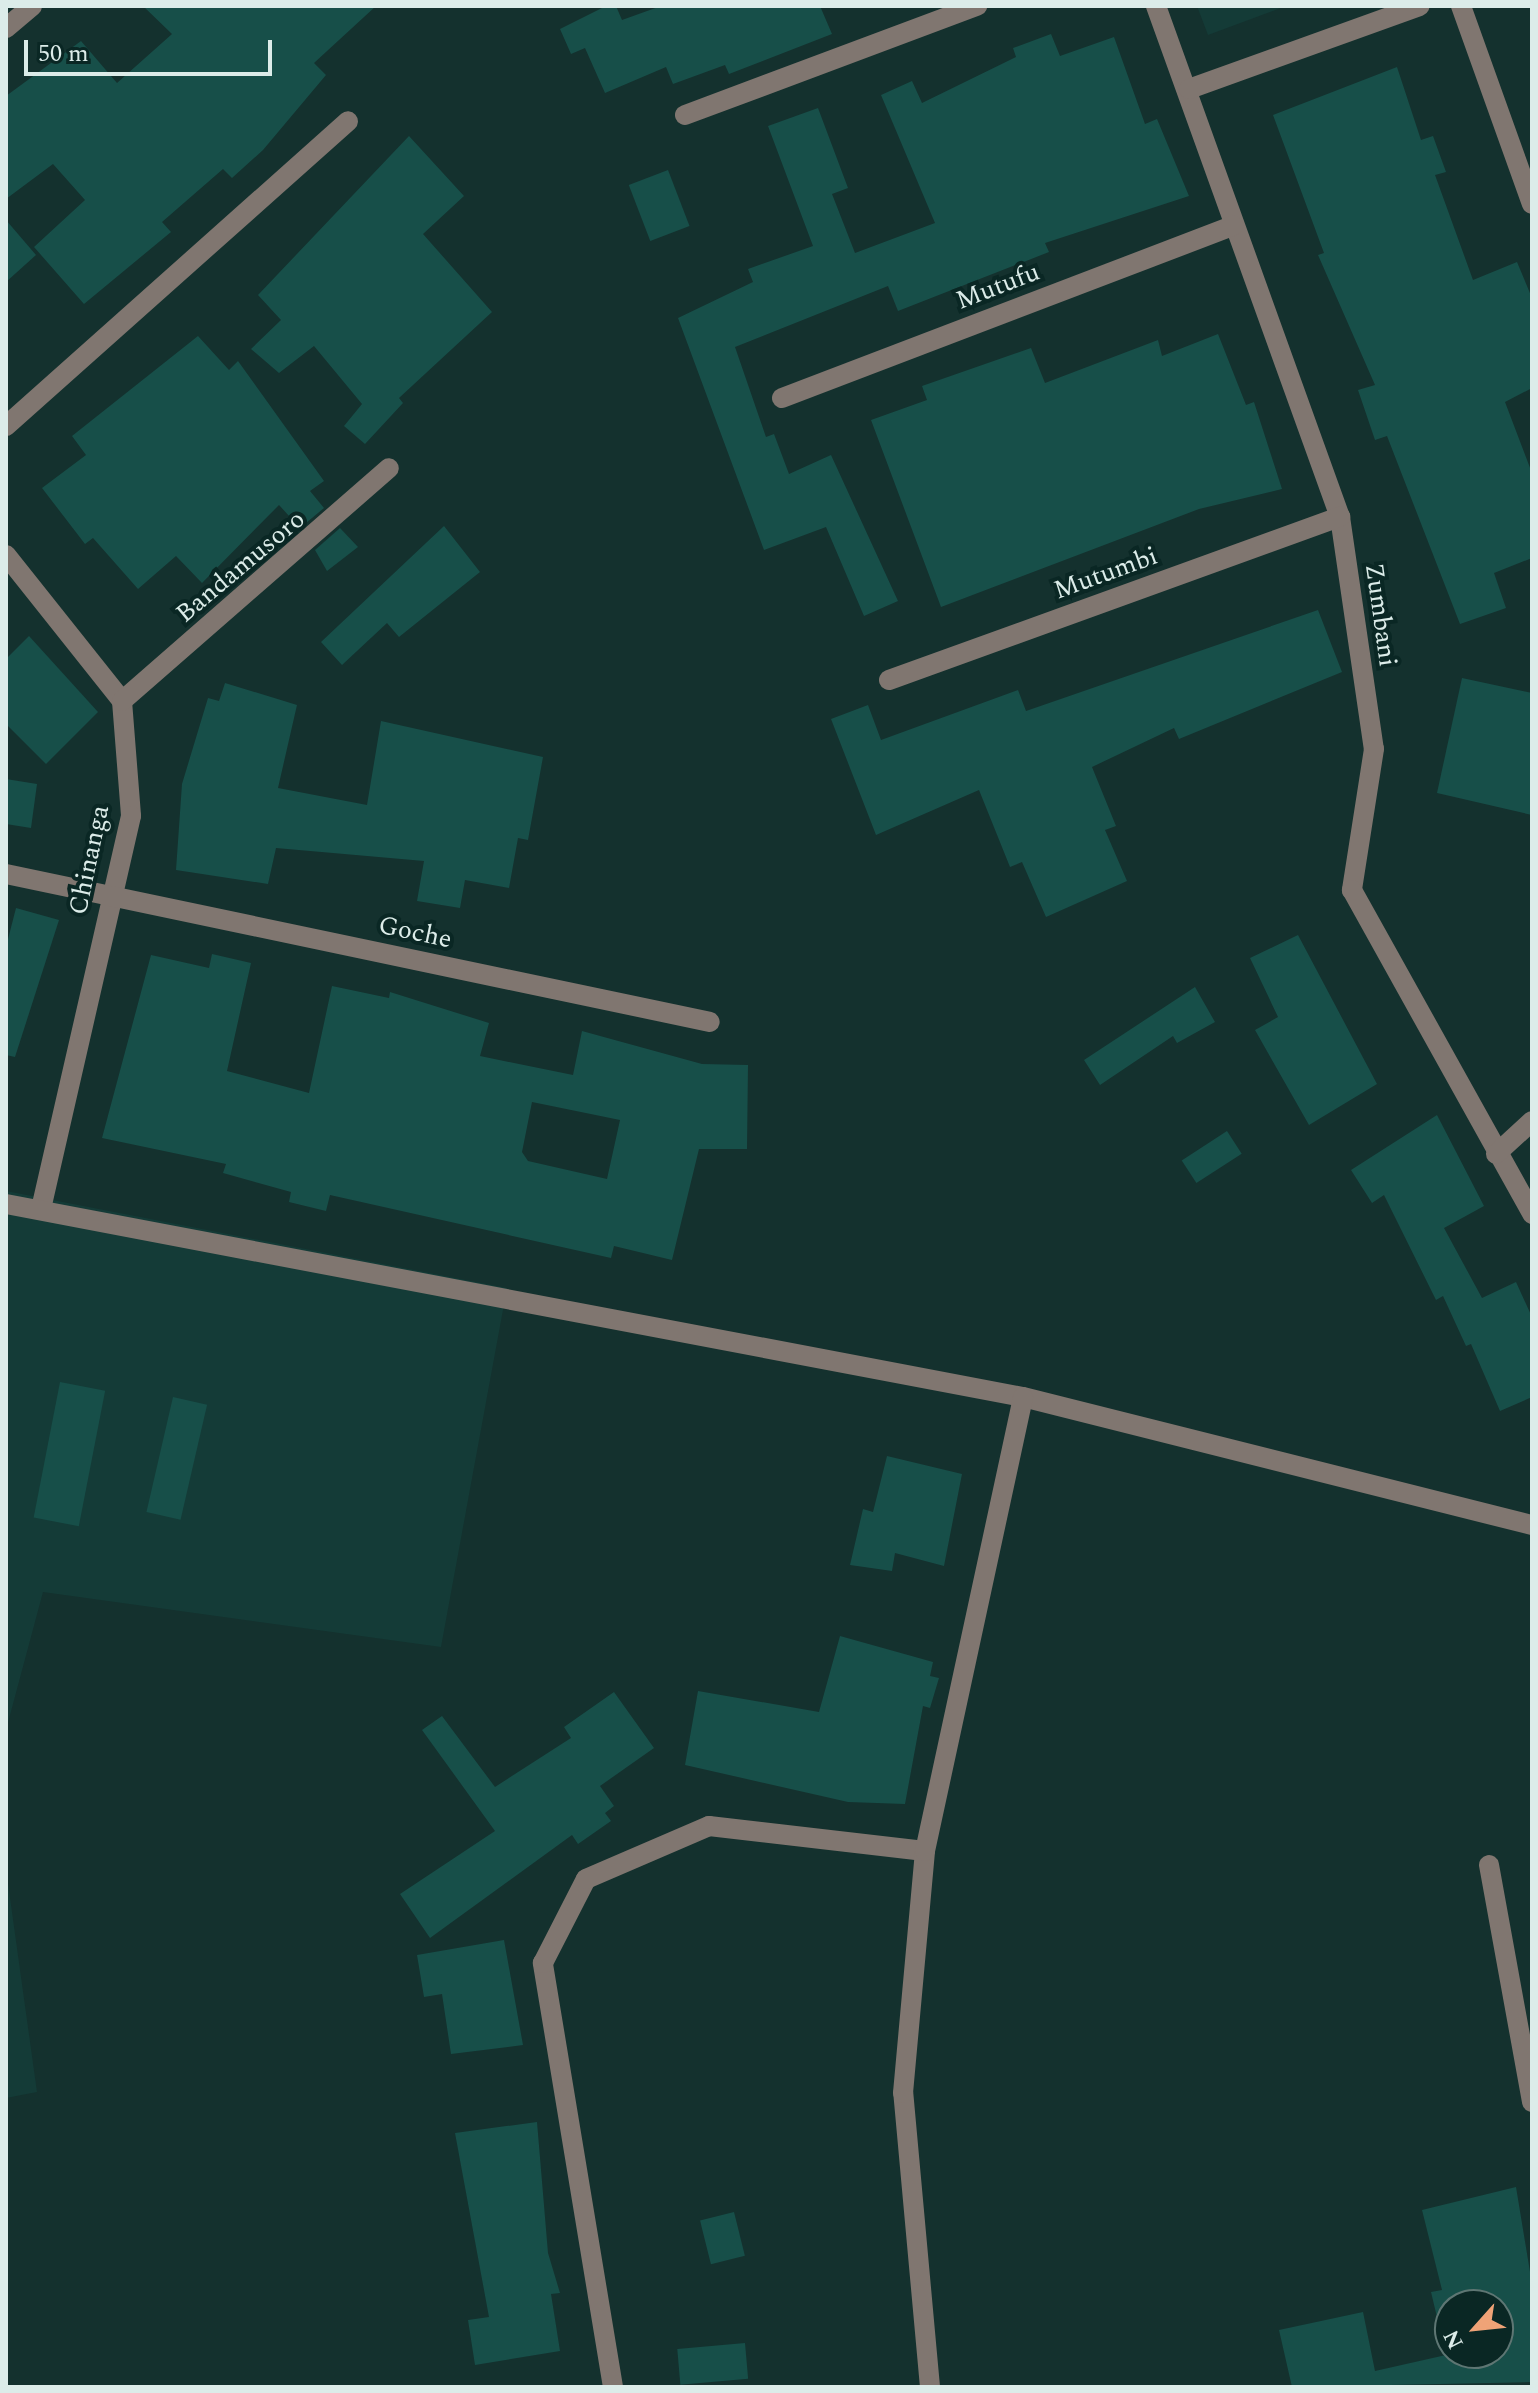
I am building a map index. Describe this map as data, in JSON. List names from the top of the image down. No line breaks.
{"streets":{"street":["Mutufu","Bandamusoro","Mutumbi","Zumbani","Chinanga","Goche"]},"crossings":[["Mutufu","Zumbani"],["Bandamusoro","Chinanga"],["Mutumbi","Zumbani"],["Chinanga","Goche"]],"scale_bar":"50 m","north":"bottom left"}
